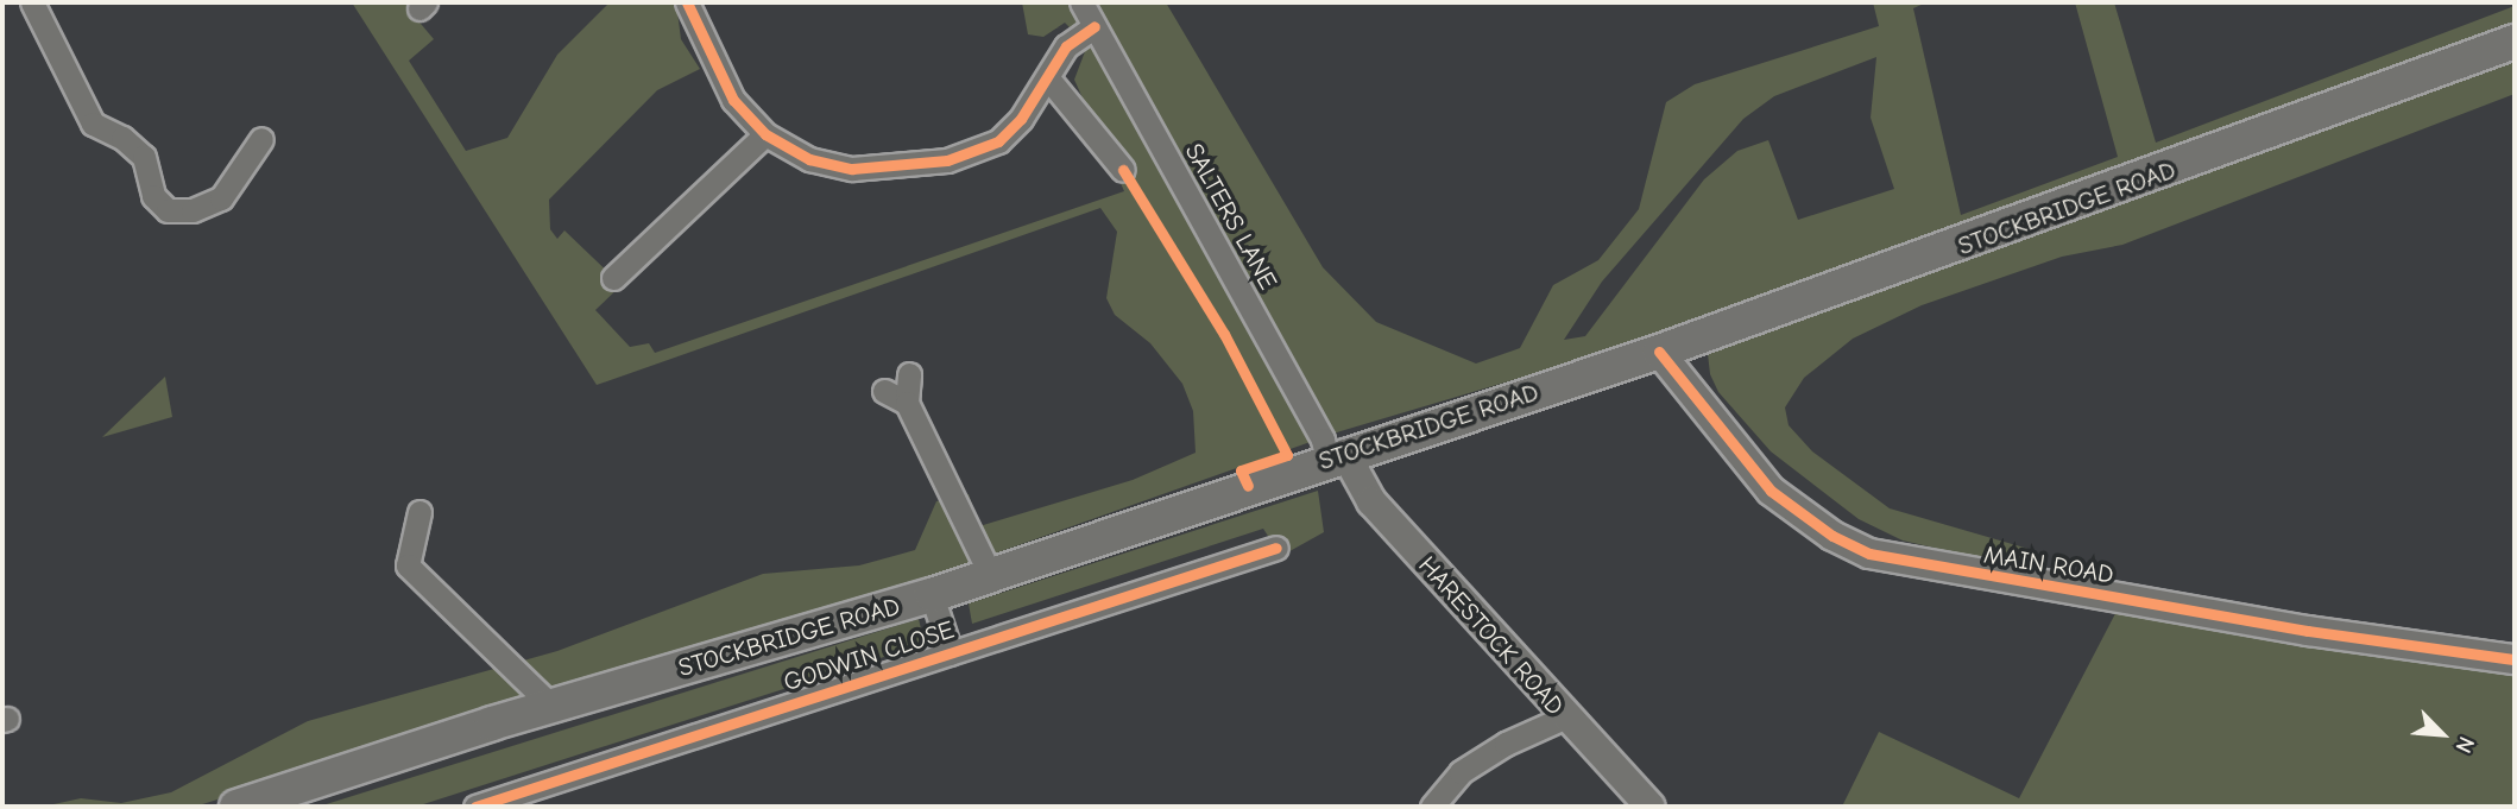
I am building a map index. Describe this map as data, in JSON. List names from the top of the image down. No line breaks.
{"streets":{"main road":["STOCKBRIDGE ROAD"],"street":["SALTERS LANE","MAIN ROAD","HARESTOCK ROAD","GODWIN CLOSE"]},"crossings":[["STOCKBRIDGE ROAD","SALTERS LANE"],["STOCKBRIDGE ROAD","MAIN ROAD"],["STOCKBRIDGE ROAD","HARESTOCK ROAD"],["STOCKBRIDGE ROAD","GODWIN CLOSE"],["SALTERS LANE","HARESTOCK ROAD"]],"north":"bottom right"}
